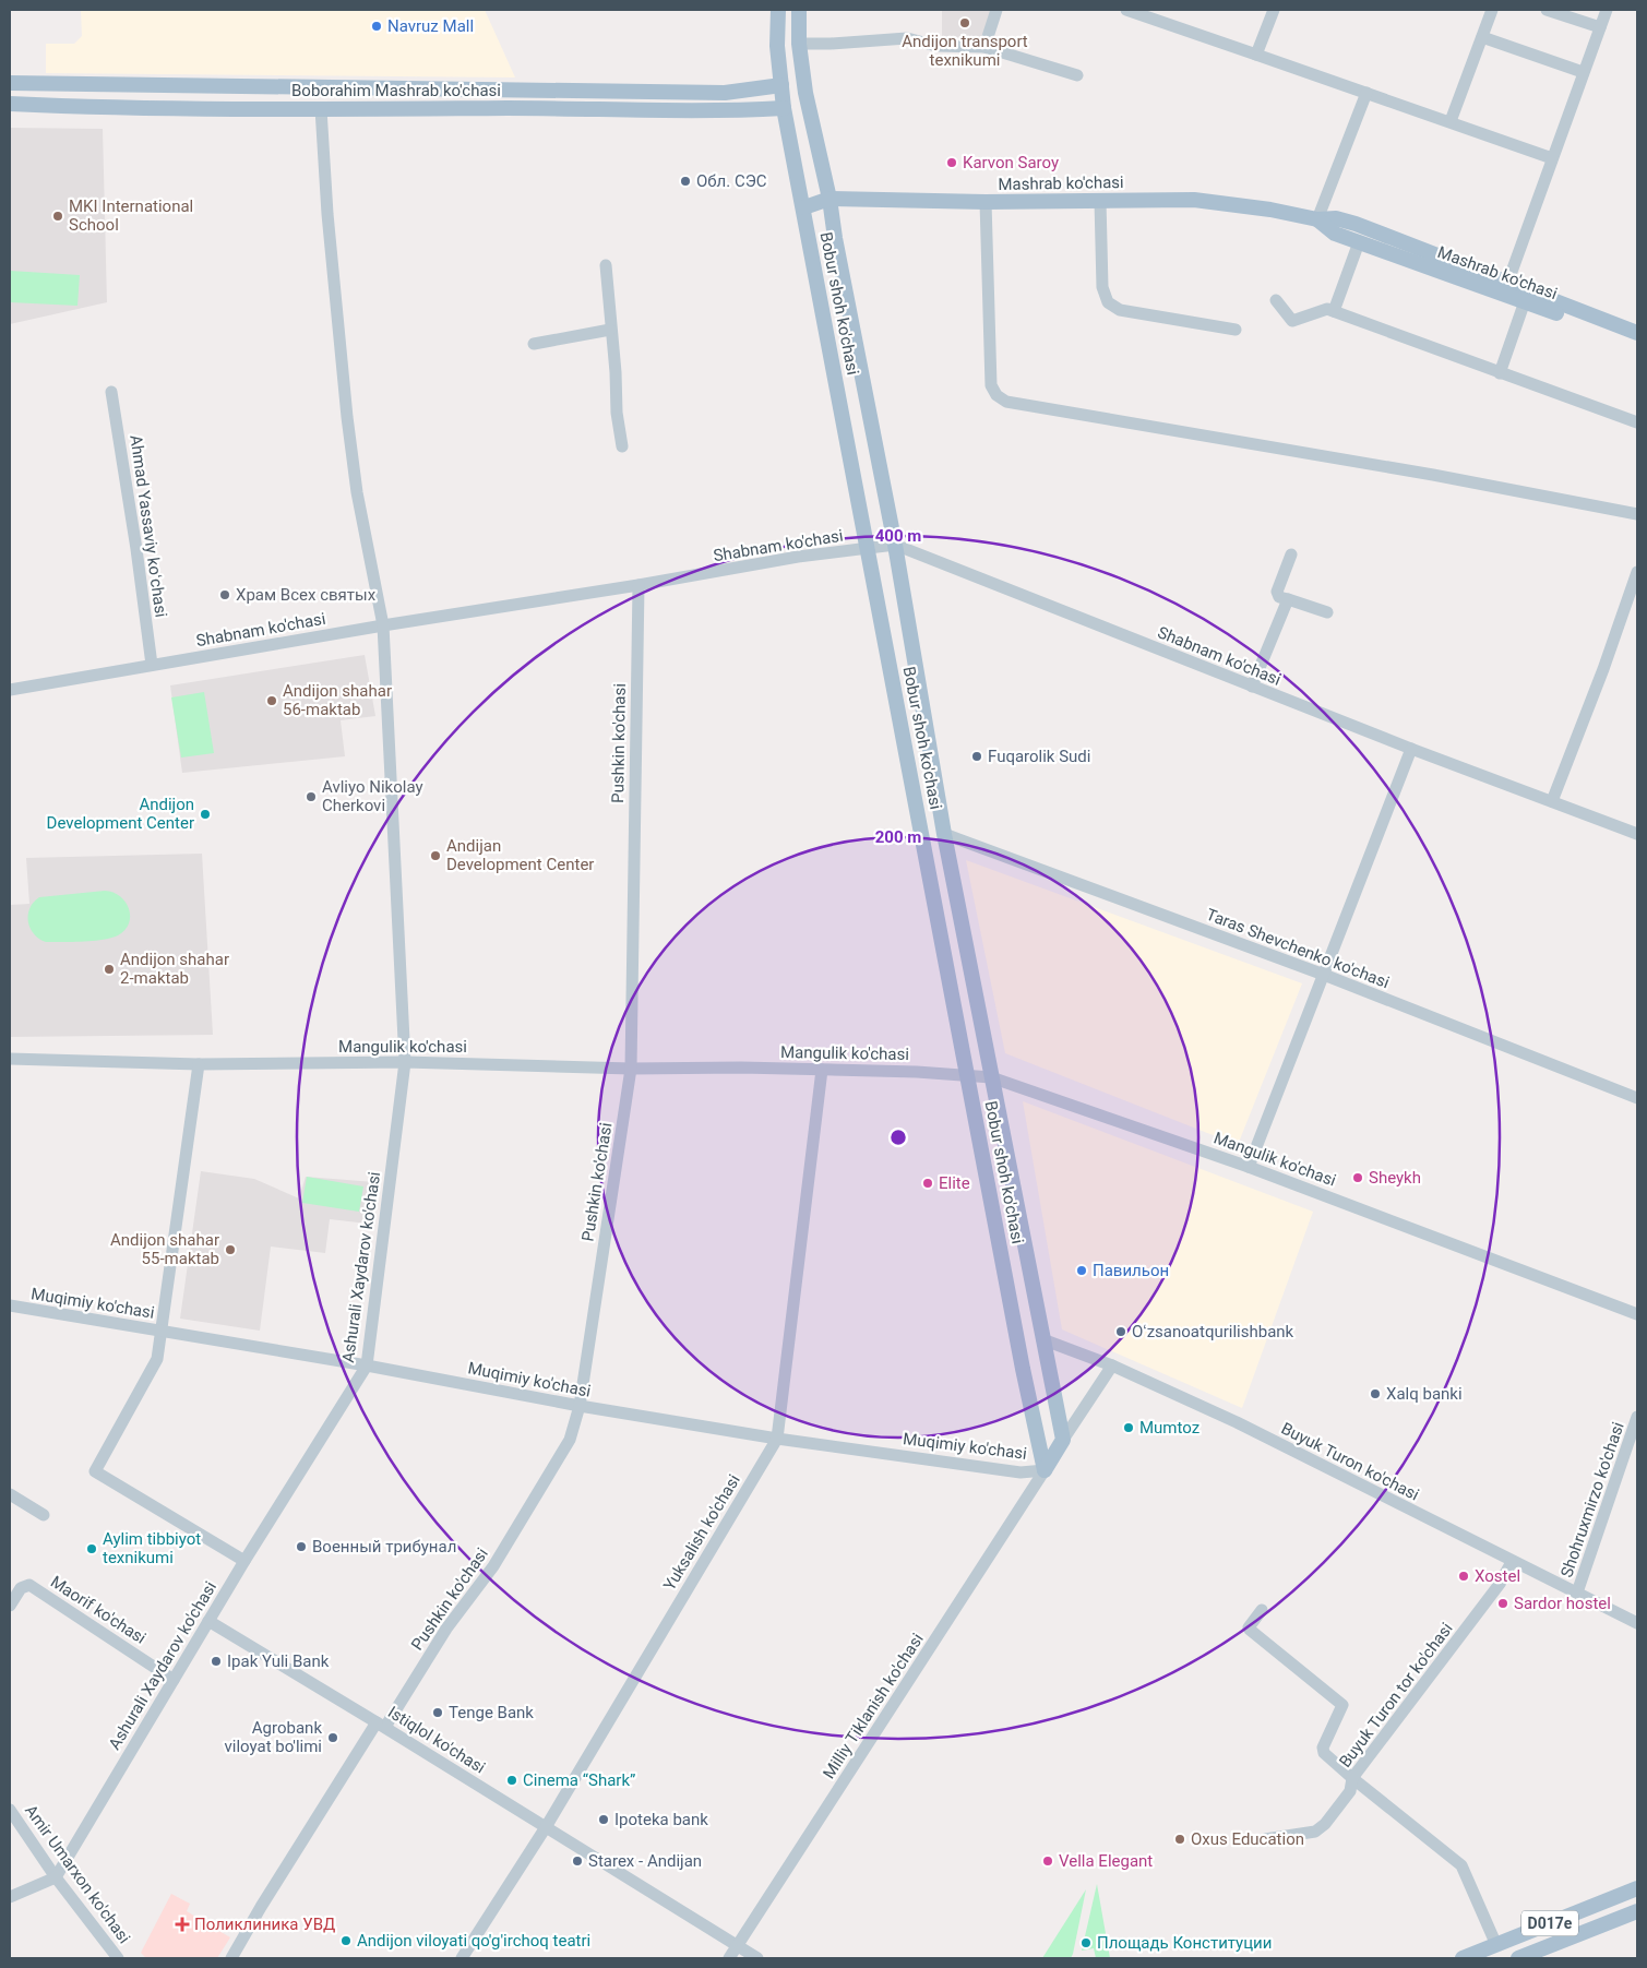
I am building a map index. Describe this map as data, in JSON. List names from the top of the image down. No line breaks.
{"streets":{"main road":["Boborahim Mashrab ko'chasi","Mashrab ko'chasi","Bobur shoh ko'chasi","D017e"],"street":["Ahmad Yassaviy koʻchasi","Shabnam ko'chasi","Pushkin ko'chasi","Taras Shevchenko ko'chasi","Mangulik ko'chasi","Ashurali Xaydarov ko'chasi","Muqimiy ko'chasi","Buyuk Turon ko'chasi","Shohruxmirzo ko'chasi","Yuksalish ko'chasi","Maorif ko'chasi","Buyuk Turon tor ko'chasi","Milliy Tiklanish ko'chasi","Istiqlol ko'chasi","Amir Umarxon ko'chasi"]},"crossings":[["Boborahim Mashrab ko'chasi","Bobur shoh ko'chasi"],["Boborahim Mashrab ko'chasi","Ashurali Xaydarov ko'chasi"],["Mashrab ko'chasi","Bobur shoh ko'chasi"],["Bobur shoh ko'chasi","Shabnam ko'chasi"],["Bobur shoh ko'chasi","Taras Shevchenko ko'chasi"],["Bobur shoh ko'chasi","Mangulik ko'chasi"],["Bobur shoh ko'chasi","Muqimiy ko'chasi"],["Bobur shoh ko'chasi","Buyuk Turon ko'chasi"],["Bobur shoh ko'chasi","Milliy Tiklanish ko'chasi"],["Ahmad Yassaviy koʻchasi","Shabnam ko'chasi"],["Shabnam ko'chasi","Pushkin ko'chasi"],["Shabnam ko'chasi","Ashurali Xaydarov ko'chasi"],["Pushkin ko'chasi","Mangulik ko'chasi"],["Pushkin ko'chasi","Muqimiy ko'chasi"],["Pushkin ko'chasi","Istiqlol ko'chasi"],["Mangulik ko'chasi","Ashurali Xaydarov ko'chasi"],["Mangulik ko'chasi","Yuksalish ko'chasi"],["Ashurali Xaydarov ko'chasi","Muqimiy ko'chasi"],["Ashurali Xaydarov ko'chasi","Maorif ko'chasi"],["Ashurali Xaydarov ko'chasi","Istiqlol ko'chasi"],["Ashurali Xaydarov ko'chasi","Amir Umarxon ko'chasi"],["Muqimiy ko'chasi","Yuksalish ko'chasi"],["Muqimiy ko'chasi","Milliy Tiklanish ko'chasi"],["Buyuk Turon ko'chasi","Shohruxmirzo ko'chasi"],["Buyuk Turon ko'chasi","Buyuk Turon tor ko'chasi"],["Yuksalish ko'chasi","Istiqlol ko'chasi"],["Milliy Tiklanish ko'chasi","Istiqlol ko'chasi"]],"places":{"other":["Andijon transport texnikumi","Navruz Mall","Karvon Saroy","Обл. СЭС","MKI International School","Храм Всех святых","Andijon shahar 56-maktab","Fuqarolik Sudi","Avliyo Nikolay Cherkovi","Andijon Development Center","Andijan Development Center","Andijon shahar 2-maktab","Sheykh","Elite","Andijon shahar 55-maktab","Павильон","Oʻzsanoatqurilishbank","Xalq banki","Mumtoz","Военный трибунал","Aylim tibbiyot texnikumi","Xostel","Sardor hostel","Ipak Yuli Bank","Tenge Bank","Agrobank viloyat bo'limi","Cinema “Shark”","Ipoteka bank","Oxus Education","Starex - Andijan","Vella Elegant","Andijon viloyati qo'g'irchoq teatri","Площадь Конституции"],"health":["Поликлиника УВД"]},"rings":["400 m","200 m"]}
